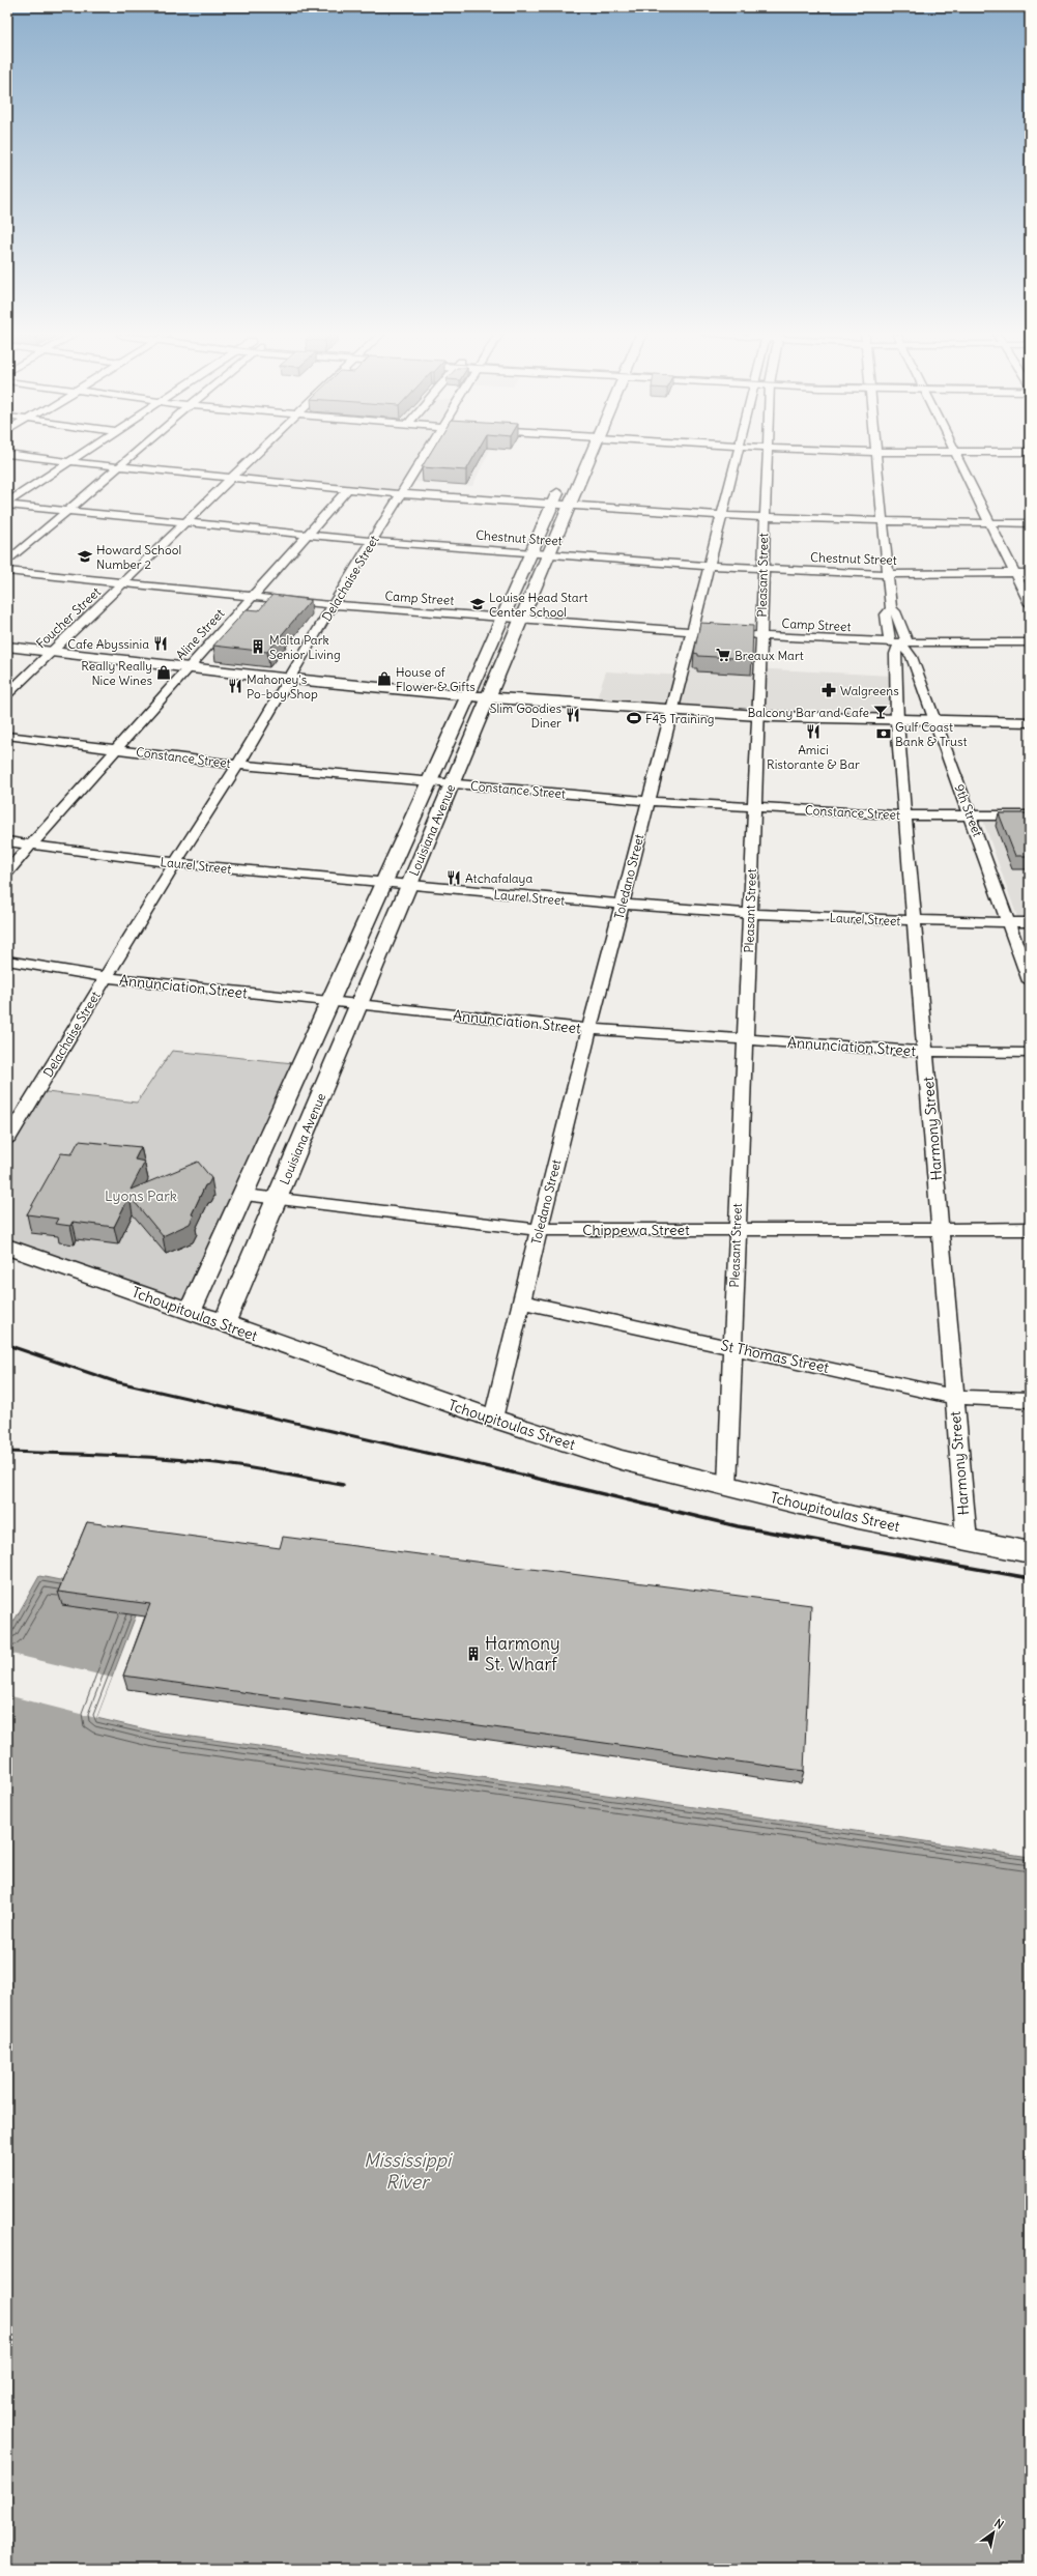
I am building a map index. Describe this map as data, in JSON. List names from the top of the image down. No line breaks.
{"streets":{"street":["Chestnut Street","Pleasant Street","Delachaise Street","Camp Street","Foucher Street","Aline Street","Constance Street","9th Street","Louisiana Avenue","Laurel Street","Toledano Street","Annunciation Street","Harmony Street","Chippewa Street","Tchoupitoulas Street","St Thomas Street"]},"crossings":[["Chestnut Street","Pleasant Street"],["Chestnut Street","Delachaise Street"],["Chestnut Street","Foucher Street"],["Chestnut Street","Aline Street"],["Chestnut Street","Louisiana Avenue"],["Chestnut Street","Toledano Street"],["Pleasant Street","Camp Street"],["Pleasant Street","Constance Street"],["Pleasant Street","Laurel Street"],["Pleasant Street","Annunciation Street"],["Pleasant Street","Chippewa Street"],["Pleasant Street","Tchoupitoulas Street"],["Pleasant Street","St Thomas Street"],["Delachaise Street","Camp Street"],["Delachaise Street","Constance Street"],["Delachaise Street","Laurel Street"],["Delachaise Street","Annunciation Street"],["Camp Street","Foucher Street"],["Camp Street","Aline Street"],["Camp Street","9th Street"],["Camp Street","Louisiana Avenue"],["Camp Street","Toledano Street"],["Camp Street","Harmony Street"],["Aline Street","Constance Street"],["Aline Street","Laurel Street"],["Constance Street","9th Street"],["Constance Street","Louisiana Avenue"],["Constance Street","Toledano Street"],["Constance Street","Harmony Street"],["9th Street","Laurel Street"],["9th Street","Harmony Street"],["Louisiana Avenue","Laurel Street"],["Louisiana Avenue","Annunciation Street"],["Louisiana Avenue","Chippewa Street"],["Louisiana Avenue","Tchoupitoulas Street"],["Laurel Street","Toledano Street"],["Laurel Street","Harmony Street"],["Toledano Street","Annunciation Street"],["Toledano Street","Chippewa Street"],["Toledano Street","Tchoupitoulas Street"],["Toledano Street","St Thomas Street"],["Annunciation Street","Harmony Street"],["Harmony Street","Chippewa Street"],["Harmony Street","Tchoupitoulas Street"],["Harmony Street","St Thomas Street"]],"water":["Mississippi River"],"parks":["Lyons Park"],"places":{"school or university":["Howard School Number 2","Louise Head Start Center School"],"restaurant":["Cafe Abyssinia","Mahoney's Po-boy Shop","Slim Goodies Diner","Amici Ristorante & Bar","Atchafalaya"],"building":["Malta Park Senior Living","Harmony St. Wharf"],"supermarket":["Breaux Mart"],"shop":["Really Really Nice Wines","House of Flower & Gifts"],"pharmacy":["Walgreens"],"bar":["Balcony Bar and Cafe"],"sports":["F45 Training"],"bank":["Gulf Coast Bank & Trust"]},"north":"top right"}
